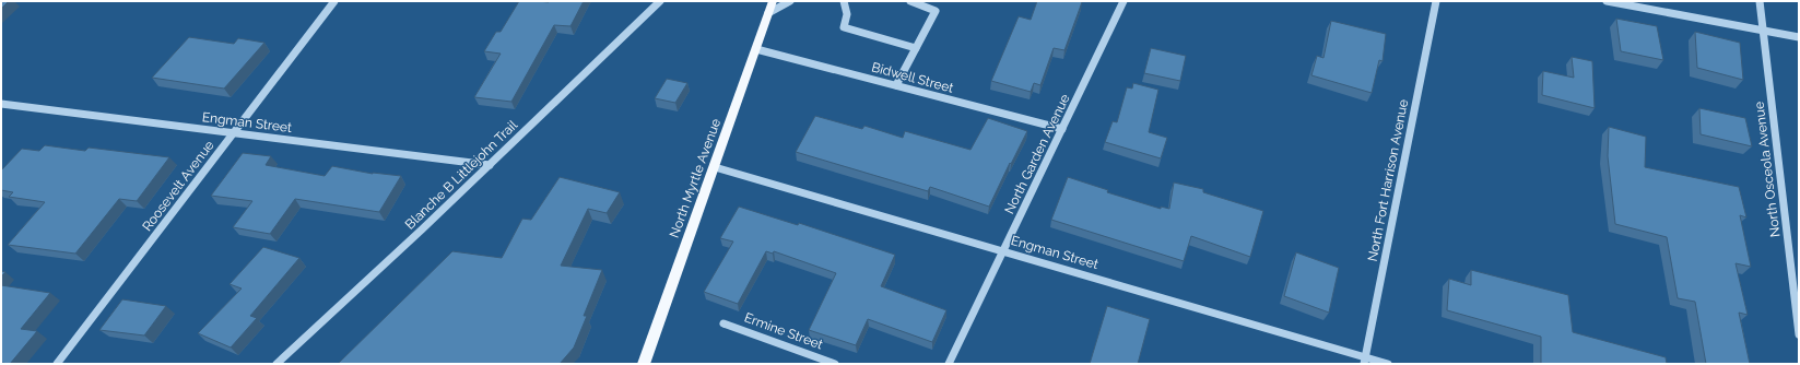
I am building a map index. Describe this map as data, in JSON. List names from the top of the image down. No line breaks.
{"streets":{"main road":["North Myrtle Avenue"],"street":["Bidwell Street","Engman Street","North Garden Avenue","North Osceola Avenue","Blanche B Littlejohn Trail","North Fort Harrison Avenue","Roosevelt Avenue","Ermine Street"]},"crossings":[["Bidwell Street","North Garden Avenue"],["Bidwell Street","North Myrtle Avenue"],["Engman Street","North Garden Avenue"],["Engman Street","Blanche B Littlejohn Trail"],["Engman Street","North Myrtle Avenue"],["Engman Street","North Fort Harrison Avenue"],["Engman Street","Roosevelt Avenue"]]}
